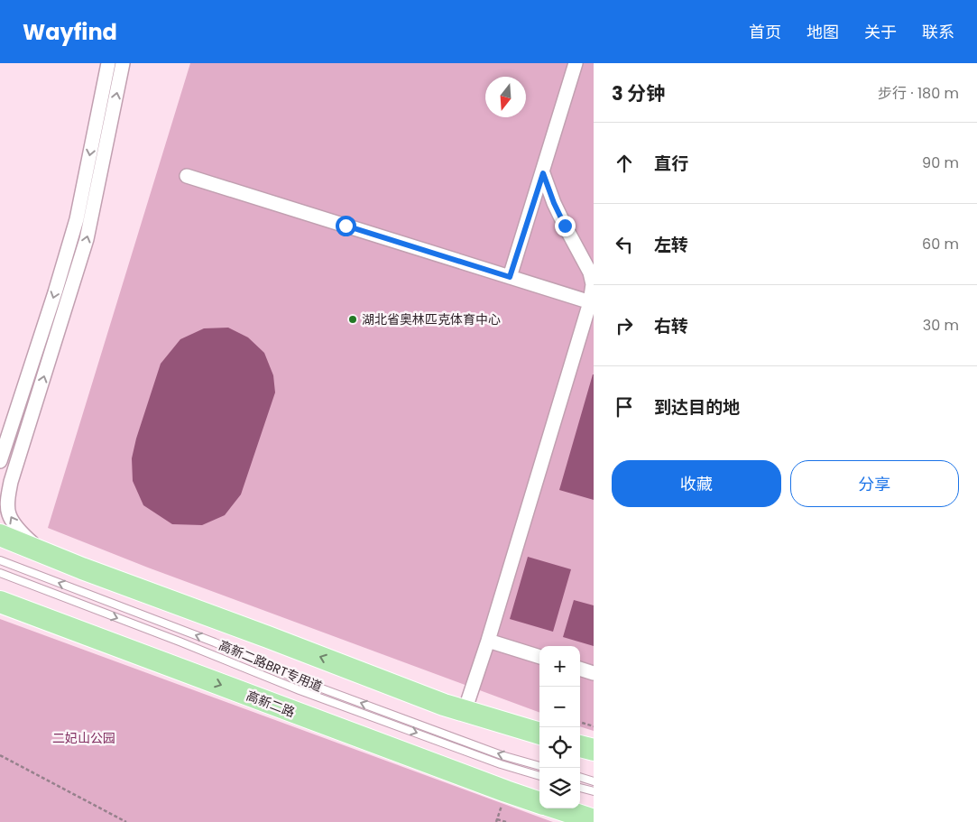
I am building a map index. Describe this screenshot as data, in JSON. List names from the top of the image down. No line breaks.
{"streets":{"main road":["高新二路"],"lane":["高新二路BRT专用道"]},"parks":["二妃山公园"],"places":["湖北省奥林匹克体育中心"],"north":"bottom","page":{"header":"Wayfind","nav":["首页","地图","关于","联系"],"heading":["3 分钟","步行 · 180 m"],"list":[["直行","90 m"],["左转","60 m"],["右转","30 m"],"到达目的地"],"buttons":["收藏","分享"],"map_buttons":["+","−"]}}
